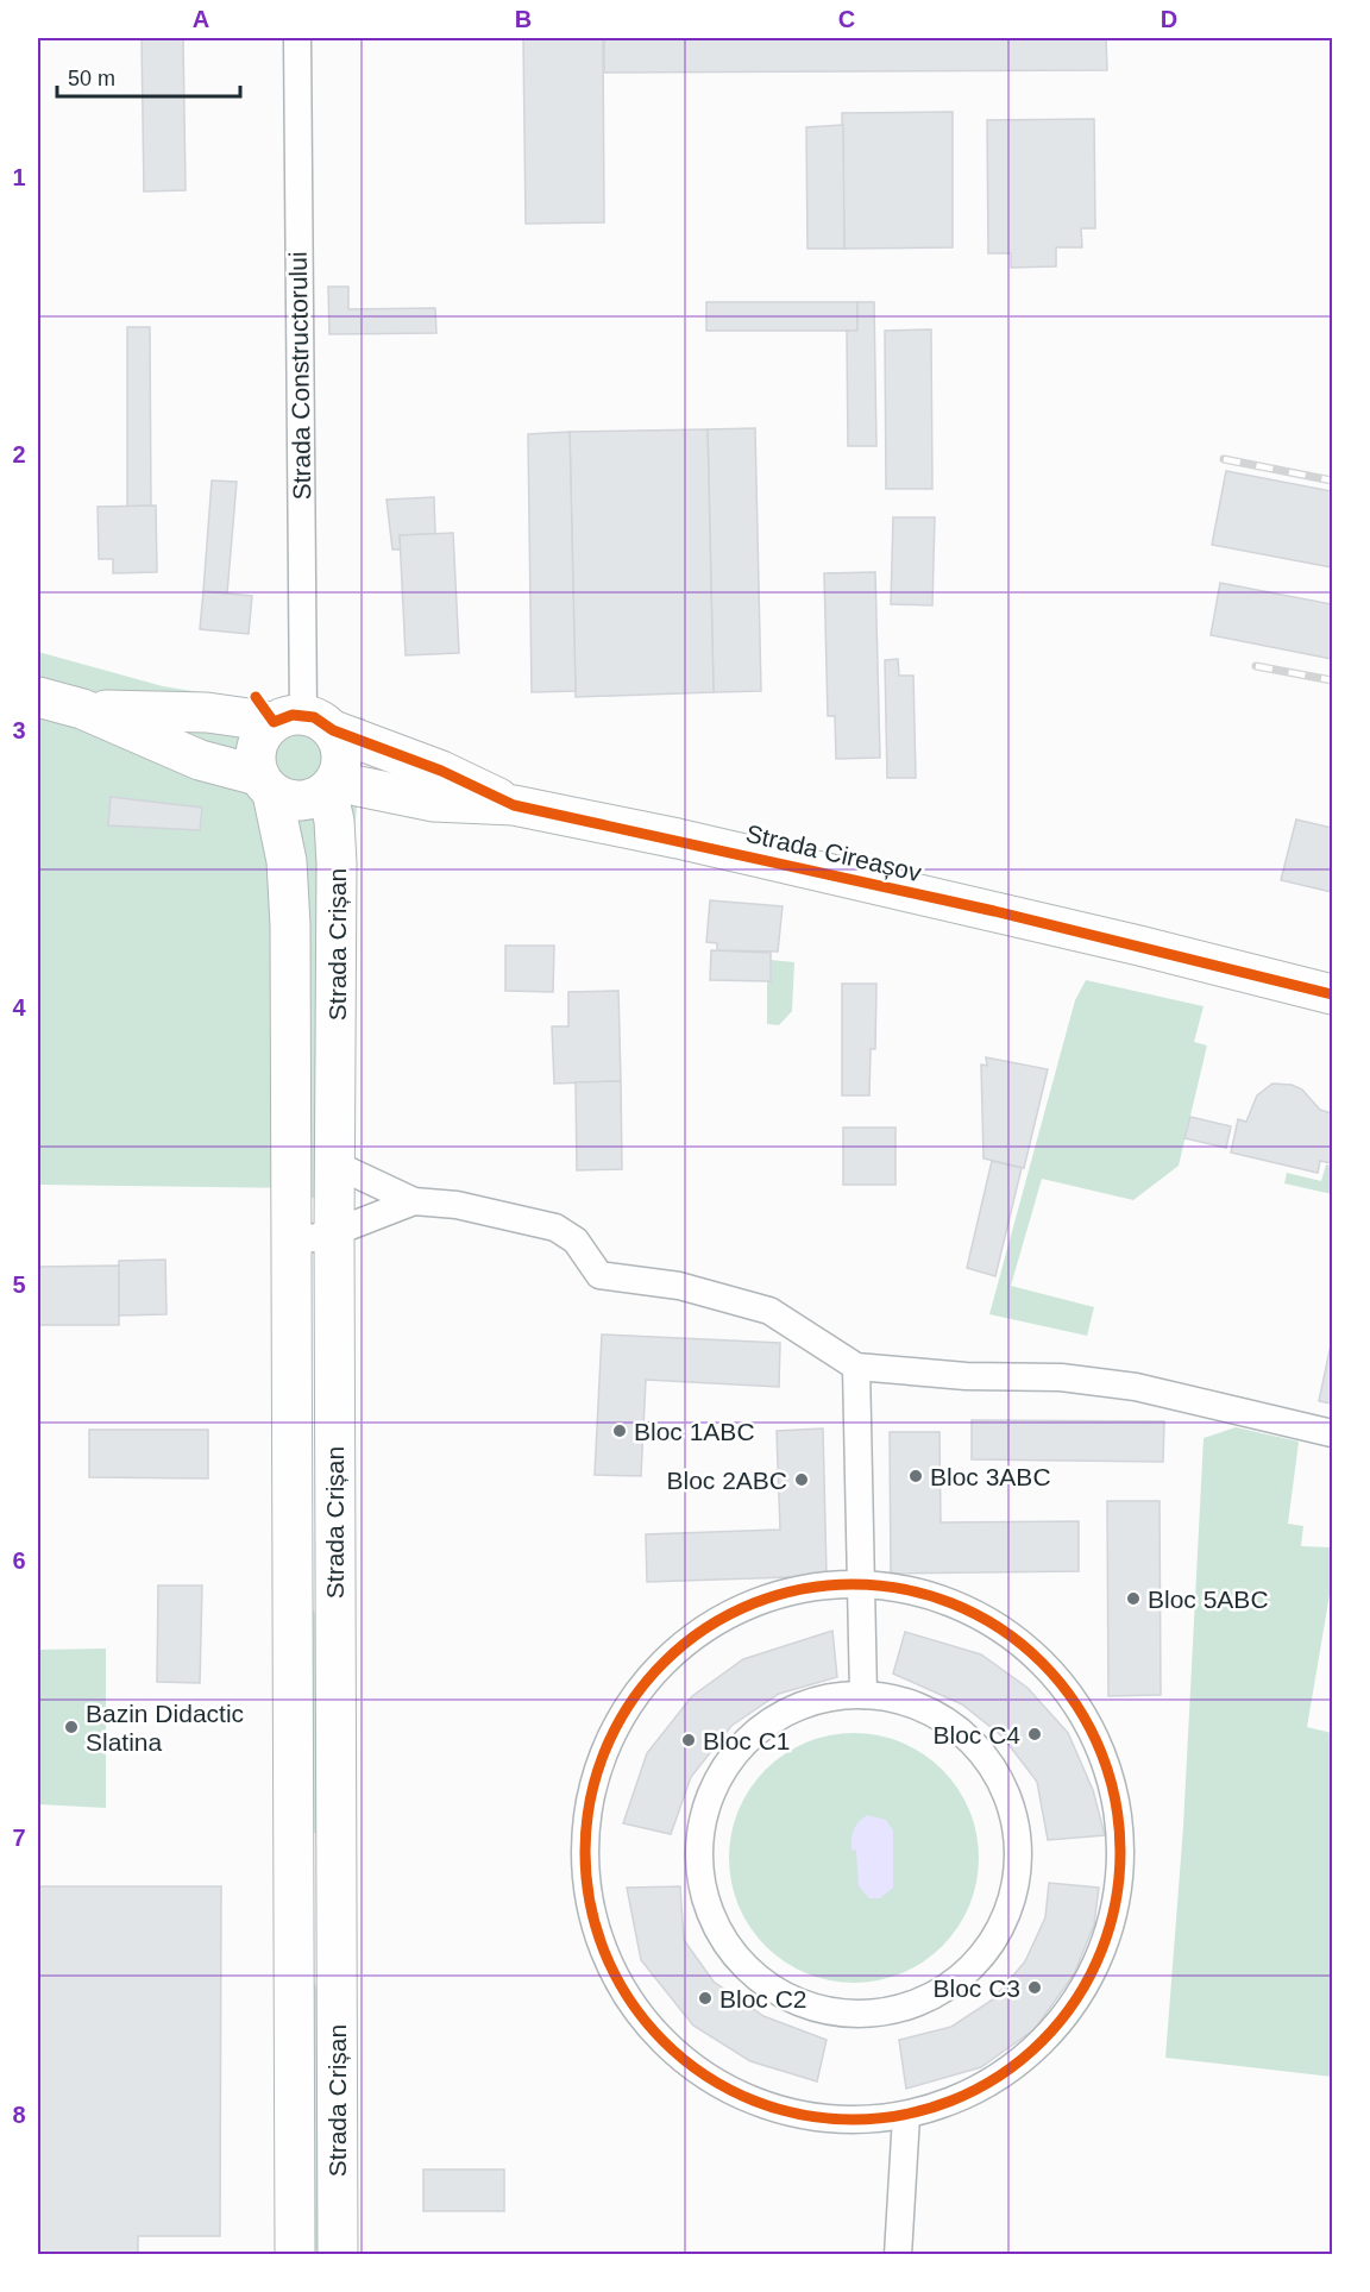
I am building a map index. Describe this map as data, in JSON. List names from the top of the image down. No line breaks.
{"streets":{"main road":["Strada Cireașov","Strada Crișan"],"street":["Strada Constructorului"]},"crossings":[["Strada Constructorului","Strada Cireașov"],["Strada Constructorului","Strada Crișan"],["Strada Cireașov","Strada Crișan"]],"places":["Bloc 1ABC","Bloc 3ABC","Bloc 2ABC","Bloc 5ABC","Bazin Didactic Slatina","Bloc C4","Bloc C1","Bloc C3","Bloc C2"],"scale_bar":"50 m","grid":{"columns":["A","B","C","D"],"rows":["1","2","3","4","5","6","7","8"]}}
